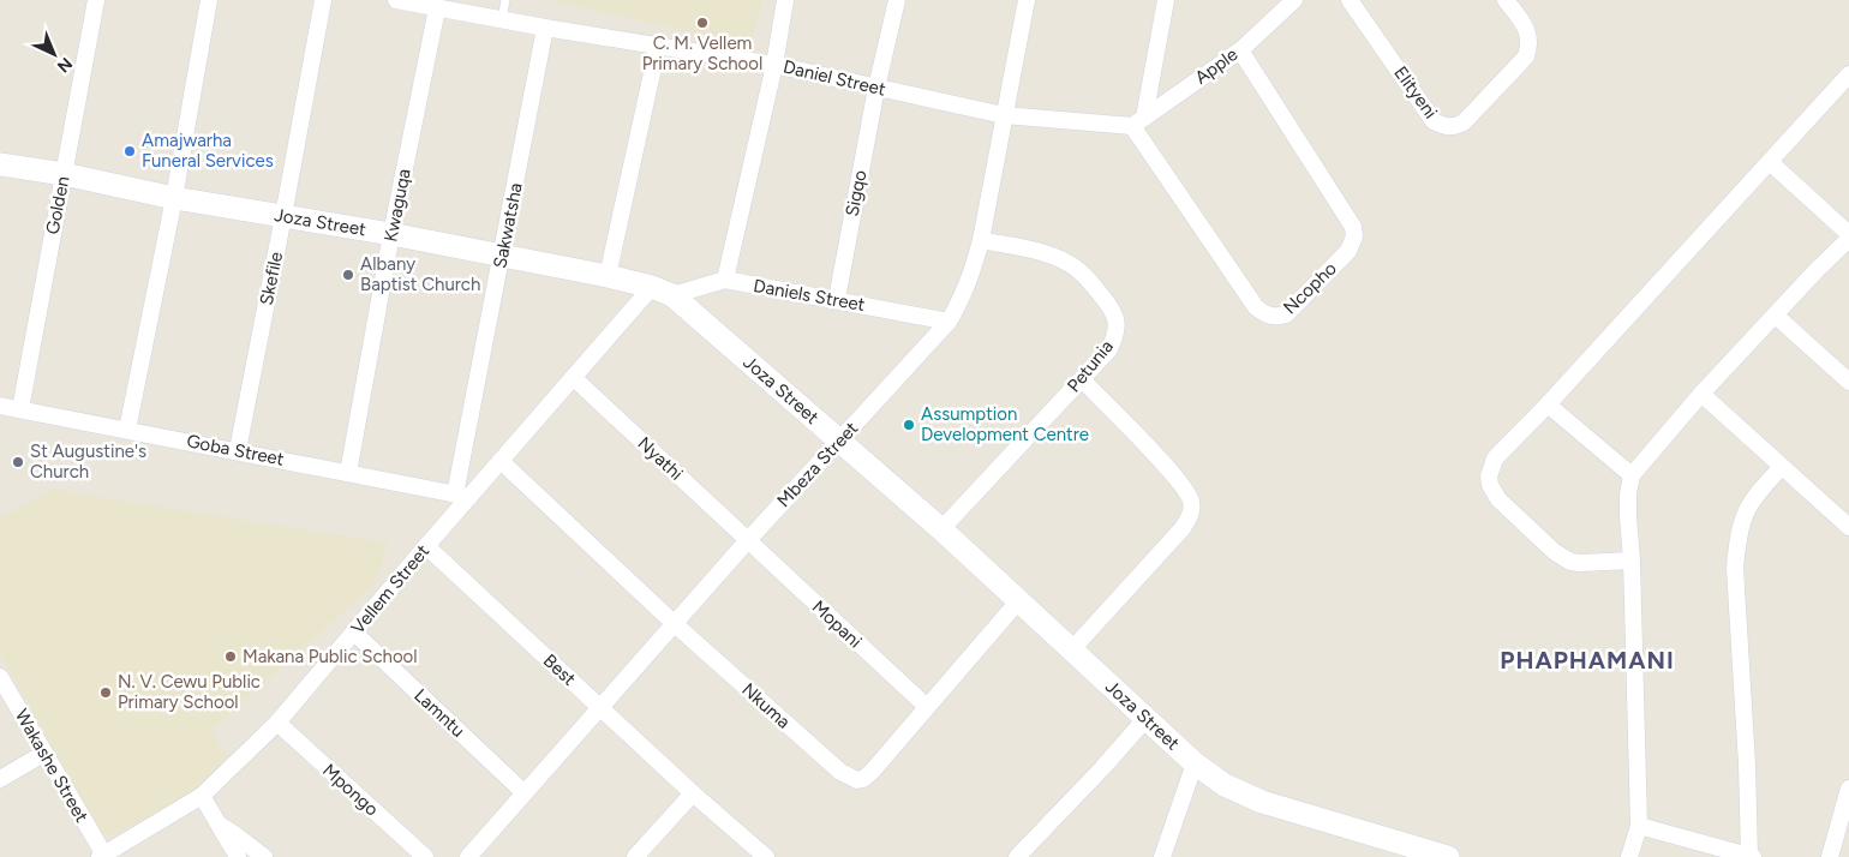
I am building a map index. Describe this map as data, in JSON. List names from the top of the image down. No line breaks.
{"streets":{"street":["Apple","Daniel Street","Elityeni","Sigqo","Golden","Kwaguqa","Joza Street","Sakwatsha","Skefile","Ncopho","Daniels Street","Petunia","Goba Street","Nyathi","Mbeza Street","Vellem Street","Mopani","Best","Nkuma","Lamntu","Wakashe Street","Mpongo"]},"crossings":[["Apple","Daniel Street"],["Apple","Ncopho"],["Daniel Street","Sigqo"],["Daniel Street","Kwaguqa"],["Daniel Street","Sakwatsha"],["Daniel Street","Ncopho"],["Daniel Street","Mbeza Street"],["Sigqo","Daniels Street"],["Golden","Joza Street"],["Golden","Goba Street"],["Kwaguqa","Joza Street"],["Kwaguqa","Goba Street"],["Joza Street","Sakwatsha"],["Joza Street","Skefile"],["Joza Street","Daniels Street"],["Joza Street","Petunia"],["Joza Street","Mbeza Street"],["Joza Street","Vellem Street"],["Joza Street","Nkuma"],["Sakwatsha","Goba Street"],["Sakwatsha","Vellem Street"],["Skefile","Goba Street"],["Daniels Street","Mbeza Street"],["Daniels Street","Vellem Street"],["Petunia","Mbeza Street"],["Goba Street","Vellem Street"],["Nyathi","Mbeza Street"],["Nyathi","Vellem Street"],["Nyathi","Mopani"],["Mbeza Street","Mopani"],["Mbeza Street","Best"],["Mbeza Street","Nkuma"],["Mbeza Street","Lamntu"],["Vellem Street","Best"],["Vellem Street","Nkuma"],["Vellem Street","Lamntu"],["Vellem Street","Wakashe Street"],["Vellem Street","Mpongo"],["Mopani","Nkuma"]],"districts":["PHAPHAMANI"],"places":["C. M. Vellem Primary School","Amajwarha Funeral Services","Albany Baptist Church","Assumption Development Centre","St Augustine's Church","Makana Public School","N. V. Cewu Public Primary School"],"north":"bottom right"}
